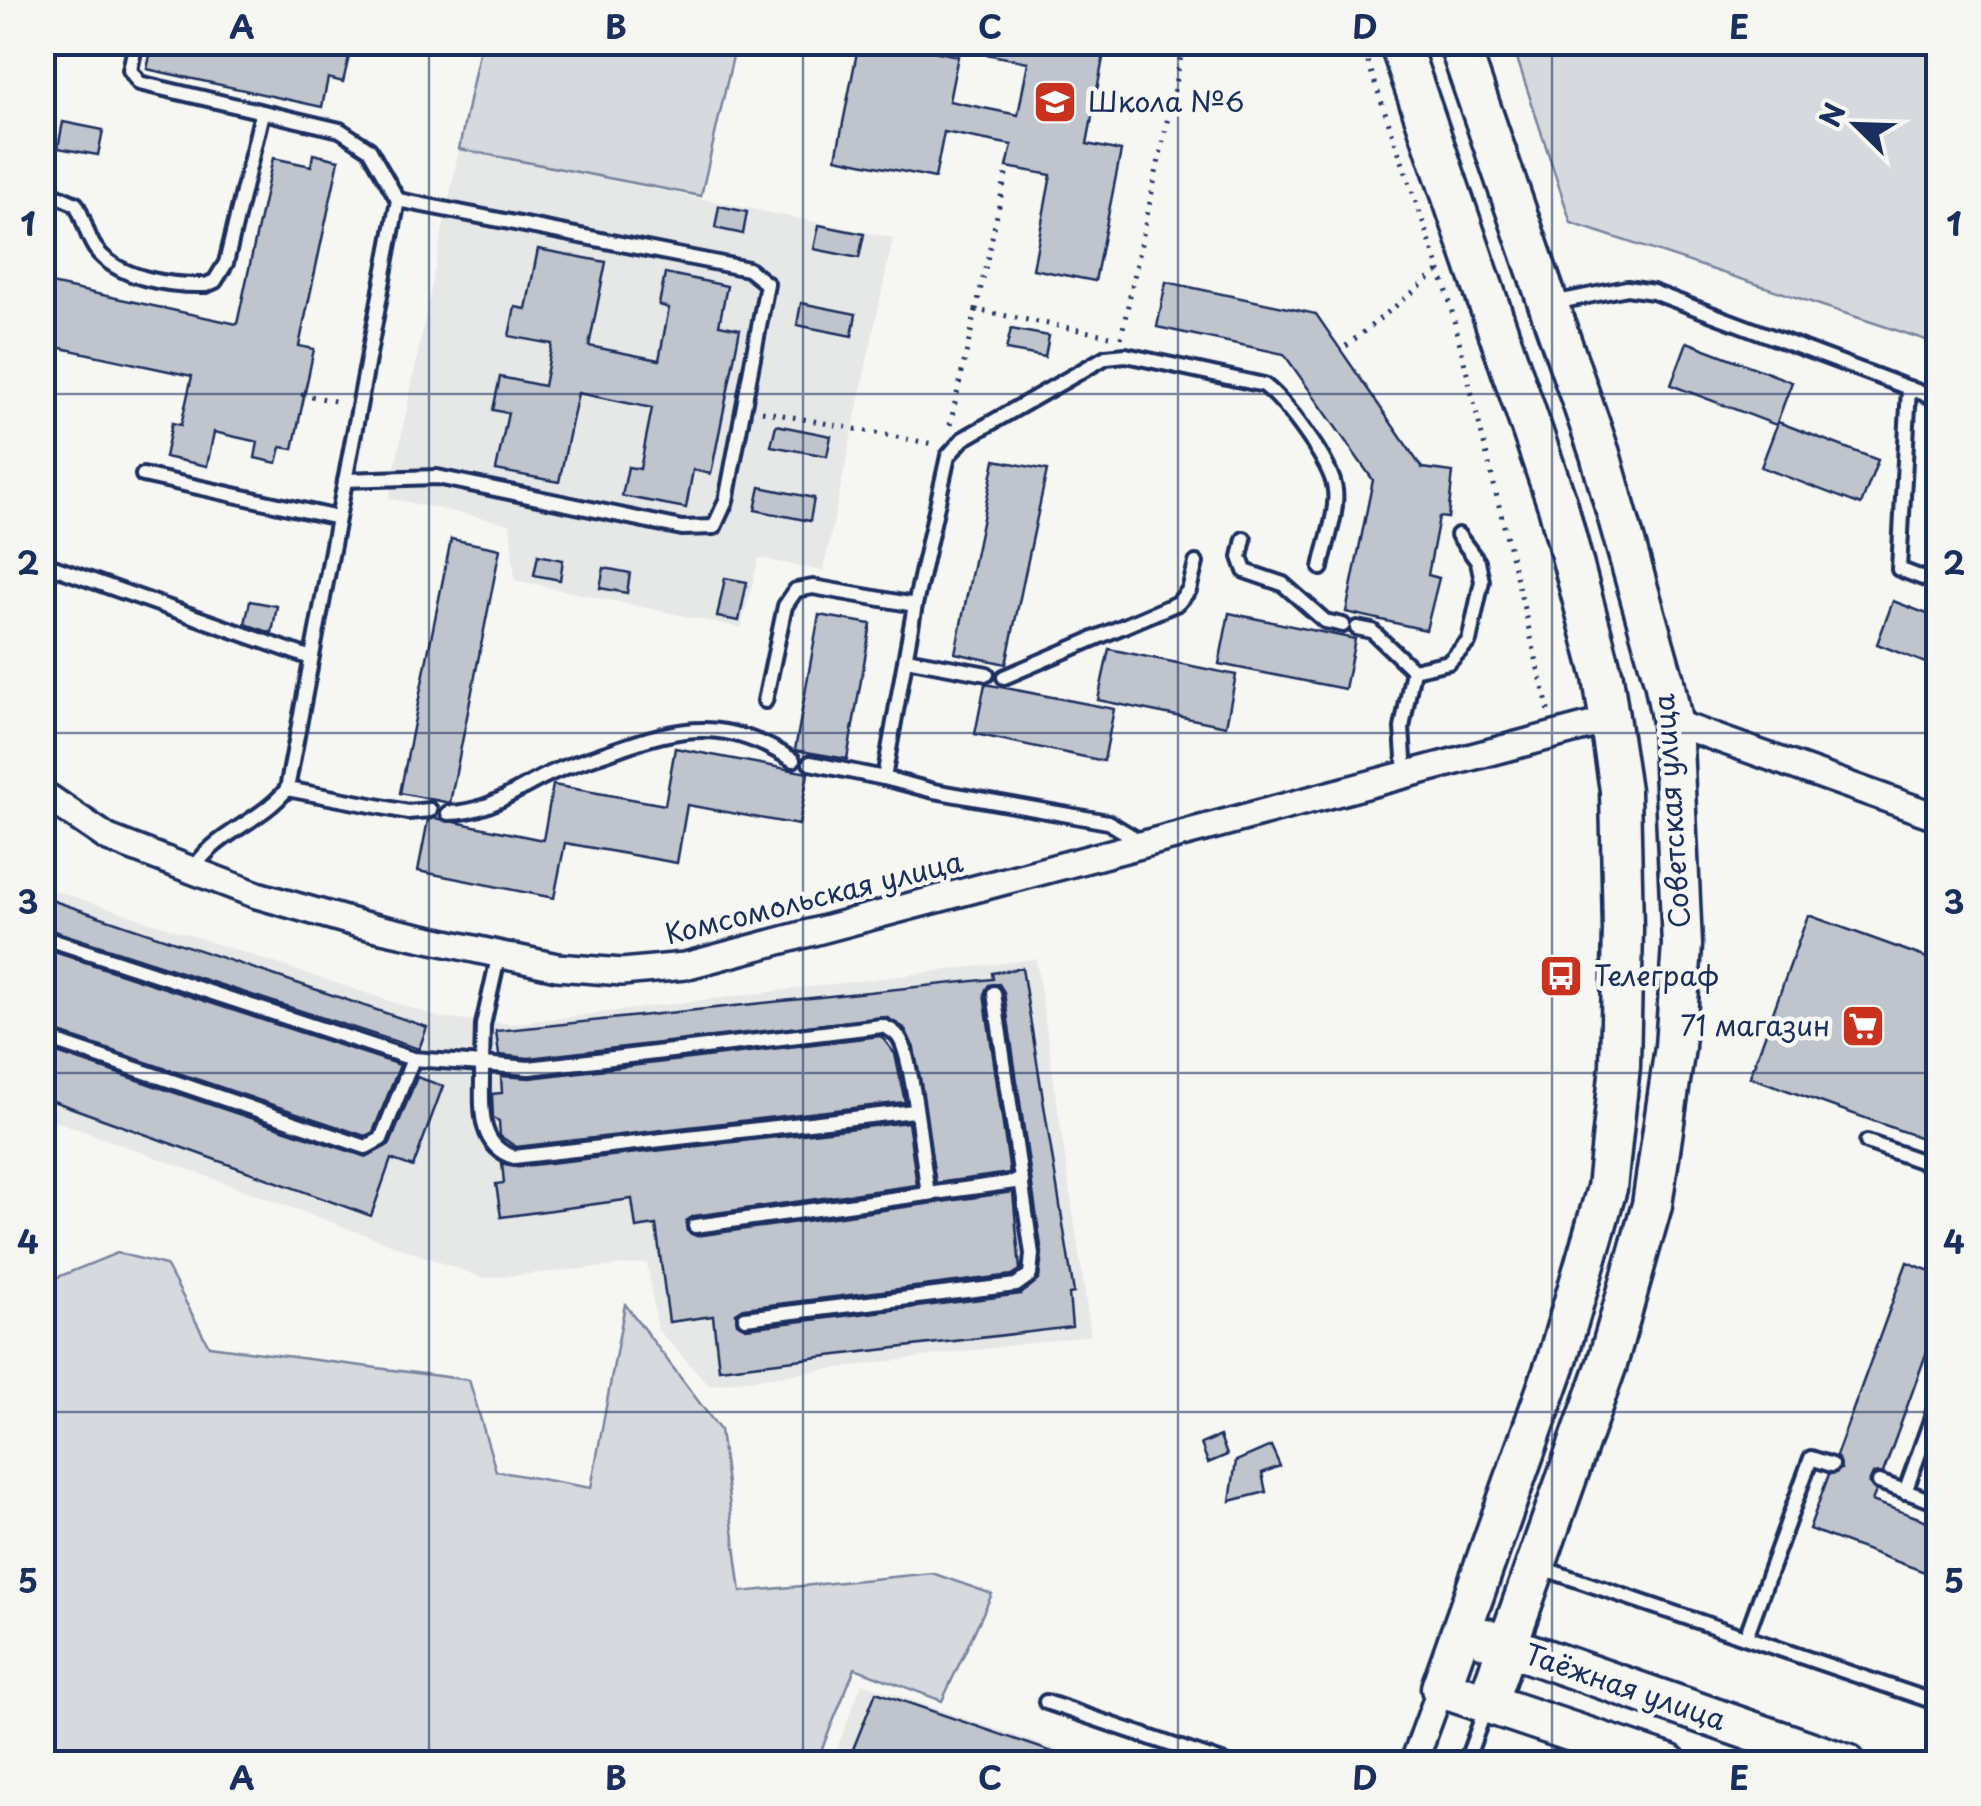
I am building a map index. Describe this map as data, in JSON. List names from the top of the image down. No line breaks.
{"streets":{"street":["Советская улица","Комсомольская улица","Таёжная улица"]},"crossings":[["Советская улица","Комсомольская улица"],["Советская улица","Таёжная улица"]],"places":{"school or university":["Школа №6"],"bus stop":["Телеграф"],"supermarket":["71 магазин"]},"north":"top left","grid":{"columns":["A","B","C","D","E"],"rows":["1","2","3","4","5"]}}
